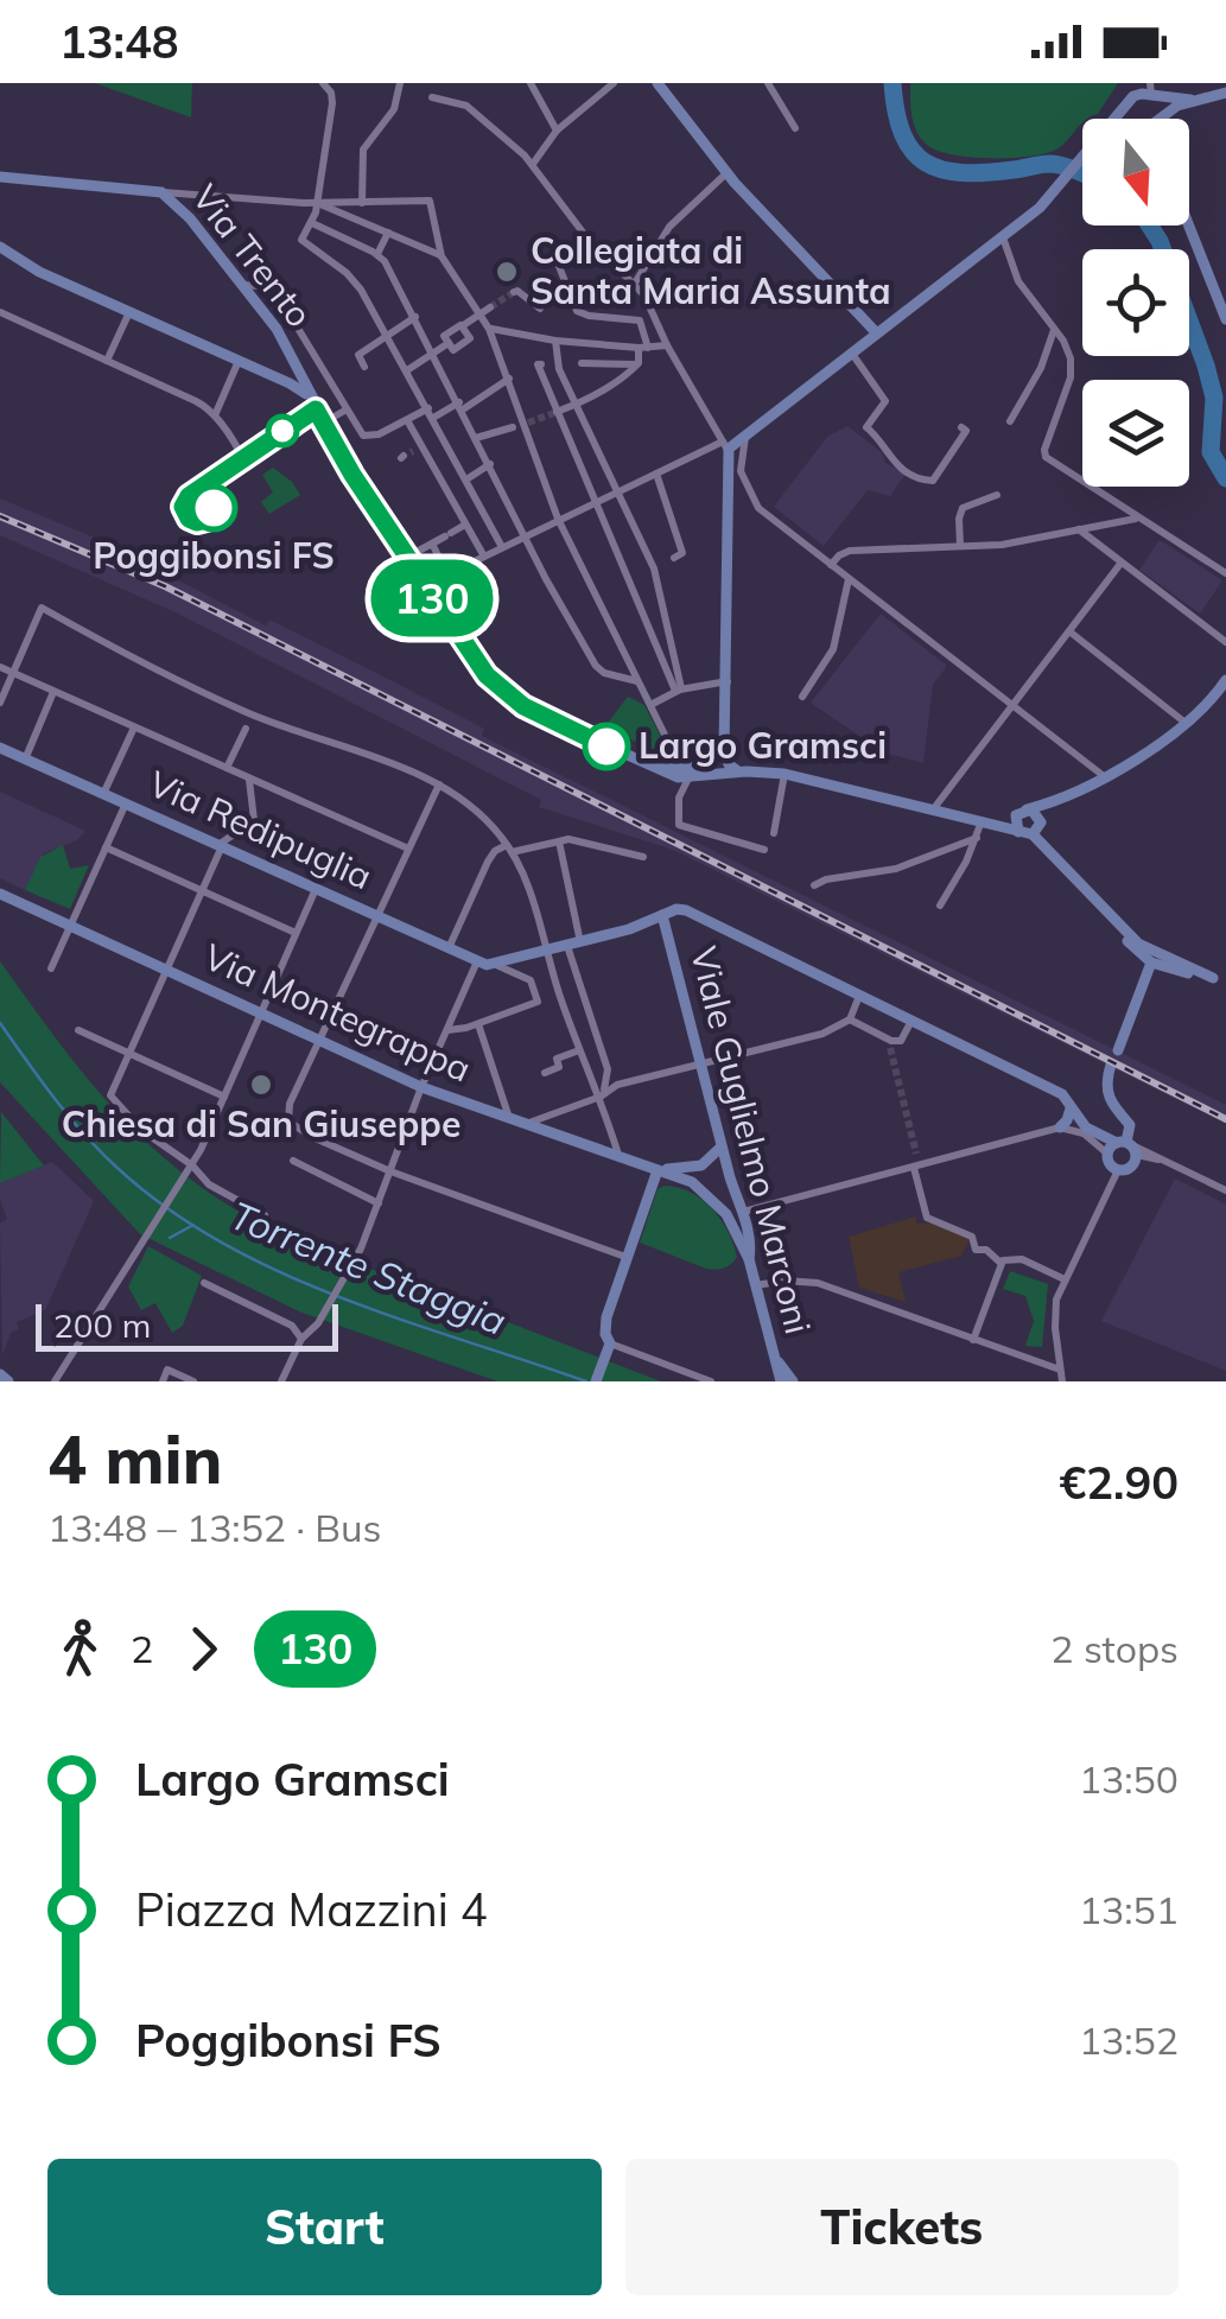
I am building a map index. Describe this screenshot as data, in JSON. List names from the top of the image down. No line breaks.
{"streets":{"main road":["Via Trento","Via Redipuglia","Via Montegrappa","Viale Guglielmo Marconi"]},"water":["Torrente Staggia"],"places":["Collegiata di Santa Maria Assunta","Poggibonsi FS","Largo Gramsci","Chiesa di San Giuseppe"],"lines":["bus line 130"],"scale_bar":"200 m","north":"bottom","page":{"status":"13:48","on_map":"130","scale":"200 m","heading":["4 min","13:48 – 13:52 · Bus","€2.90"],"legs":["2","130","2 stops"],"list":[{"name":"Largo Gramsci","value":"13:50"},{"name":"Piazza Mazzini 4","value":"13:51"},{"name":"Poggibonsi FS","value":"13:52"}],"buttons":["Start","Tickets"]}}
